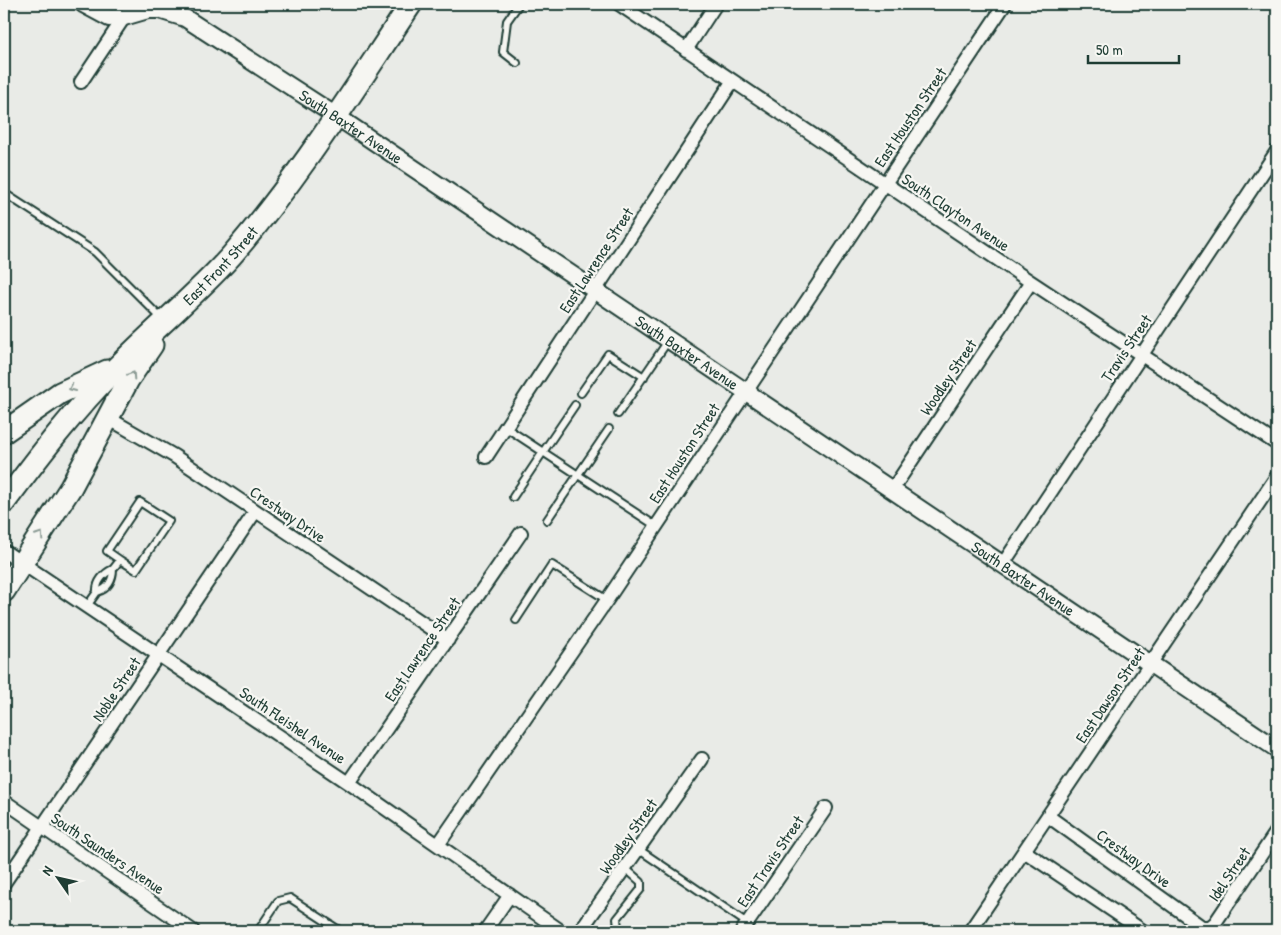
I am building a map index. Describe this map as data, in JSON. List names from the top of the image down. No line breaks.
{"streets":{"main road":["East Front Street"],"street":["East Houston Street","South Baxter Avenue","South Clayton Avenue","East Lawrence Street","Travis Street","Woodley Street","Crestway Drive","Noble Street","East Dawson Street","South Fleishel Avenue","South Saunders Avenue","East Travis Street","Idel Street"]},"crossings":[["East Houston Street","South Baxter Avenue"],["East Houston Street","South Clayton Avenue"],["East Houston Street","South Fleishel Avenue"],["South Baxter Avenue","East Lawrence Street"],["South Baxter Avenue","East Front Street"],["South Baxter Avenue","Travis Street"],["South Baxter Avenue","Woodley Street"],["South Baxter Avenue","East Dawson Street"],["South Clayton Avenue","East Lawrence Street"],["South Clayton Avenue","Travis Street"],["South Clayton Avenue","Woodley Street"],["East Lawrence Street","Crestway Drive"],["East Lawrence Street","South Fleishel Avenue"],["Crestway Drive","Noble Street"],["Crestway Drive","East Dawson Street"],["Crestway Drive","Idel Street"],["Noble Street","South Fleishel Avenue"],["Noble Street","South Saunders Avenue"]],"scale_bar":"50 m","north":"top left"}
